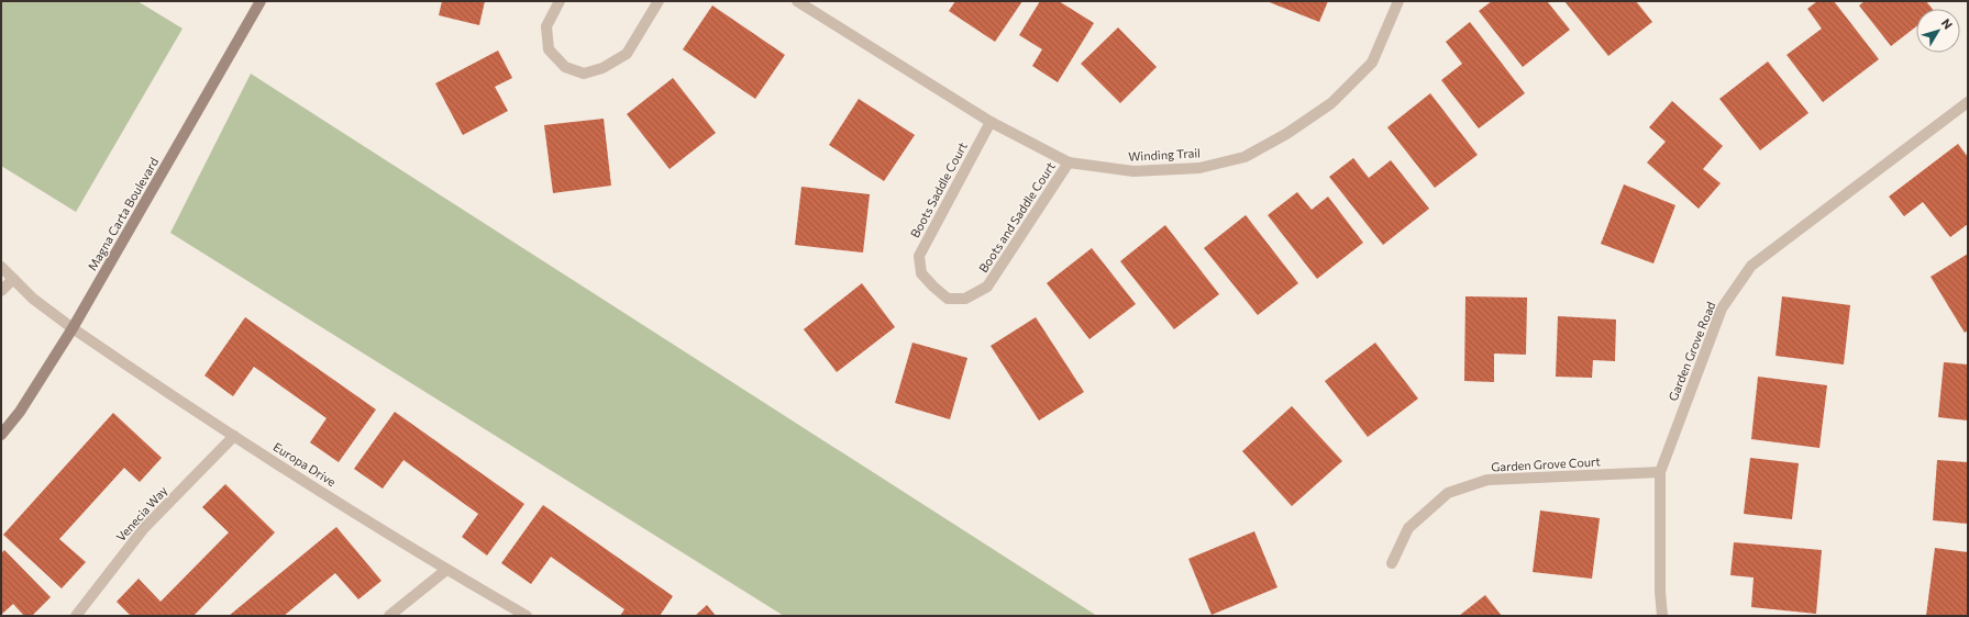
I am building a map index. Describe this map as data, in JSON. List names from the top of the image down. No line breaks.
{"streets":{"street":["Winding Trail","Boots Saddle Court","Magna Carta Boulevard","Boots and Saddle Court","Garden Grove Road","Europa Drive","Garden Grove Court","Venecia Way"]},"crossings":[["Winding Trail","Boots Saddle Court"],["Winding Trail","Boots and Saddle Court"],["Boots Saddle Court","Boots and Saddle Court"],["Magna Carta Boulevard","Europa Drive"],["Garden Grove Road","Garden Grove Court"],["Europa Drive","Venecia Way"]],"north":"top right"}
